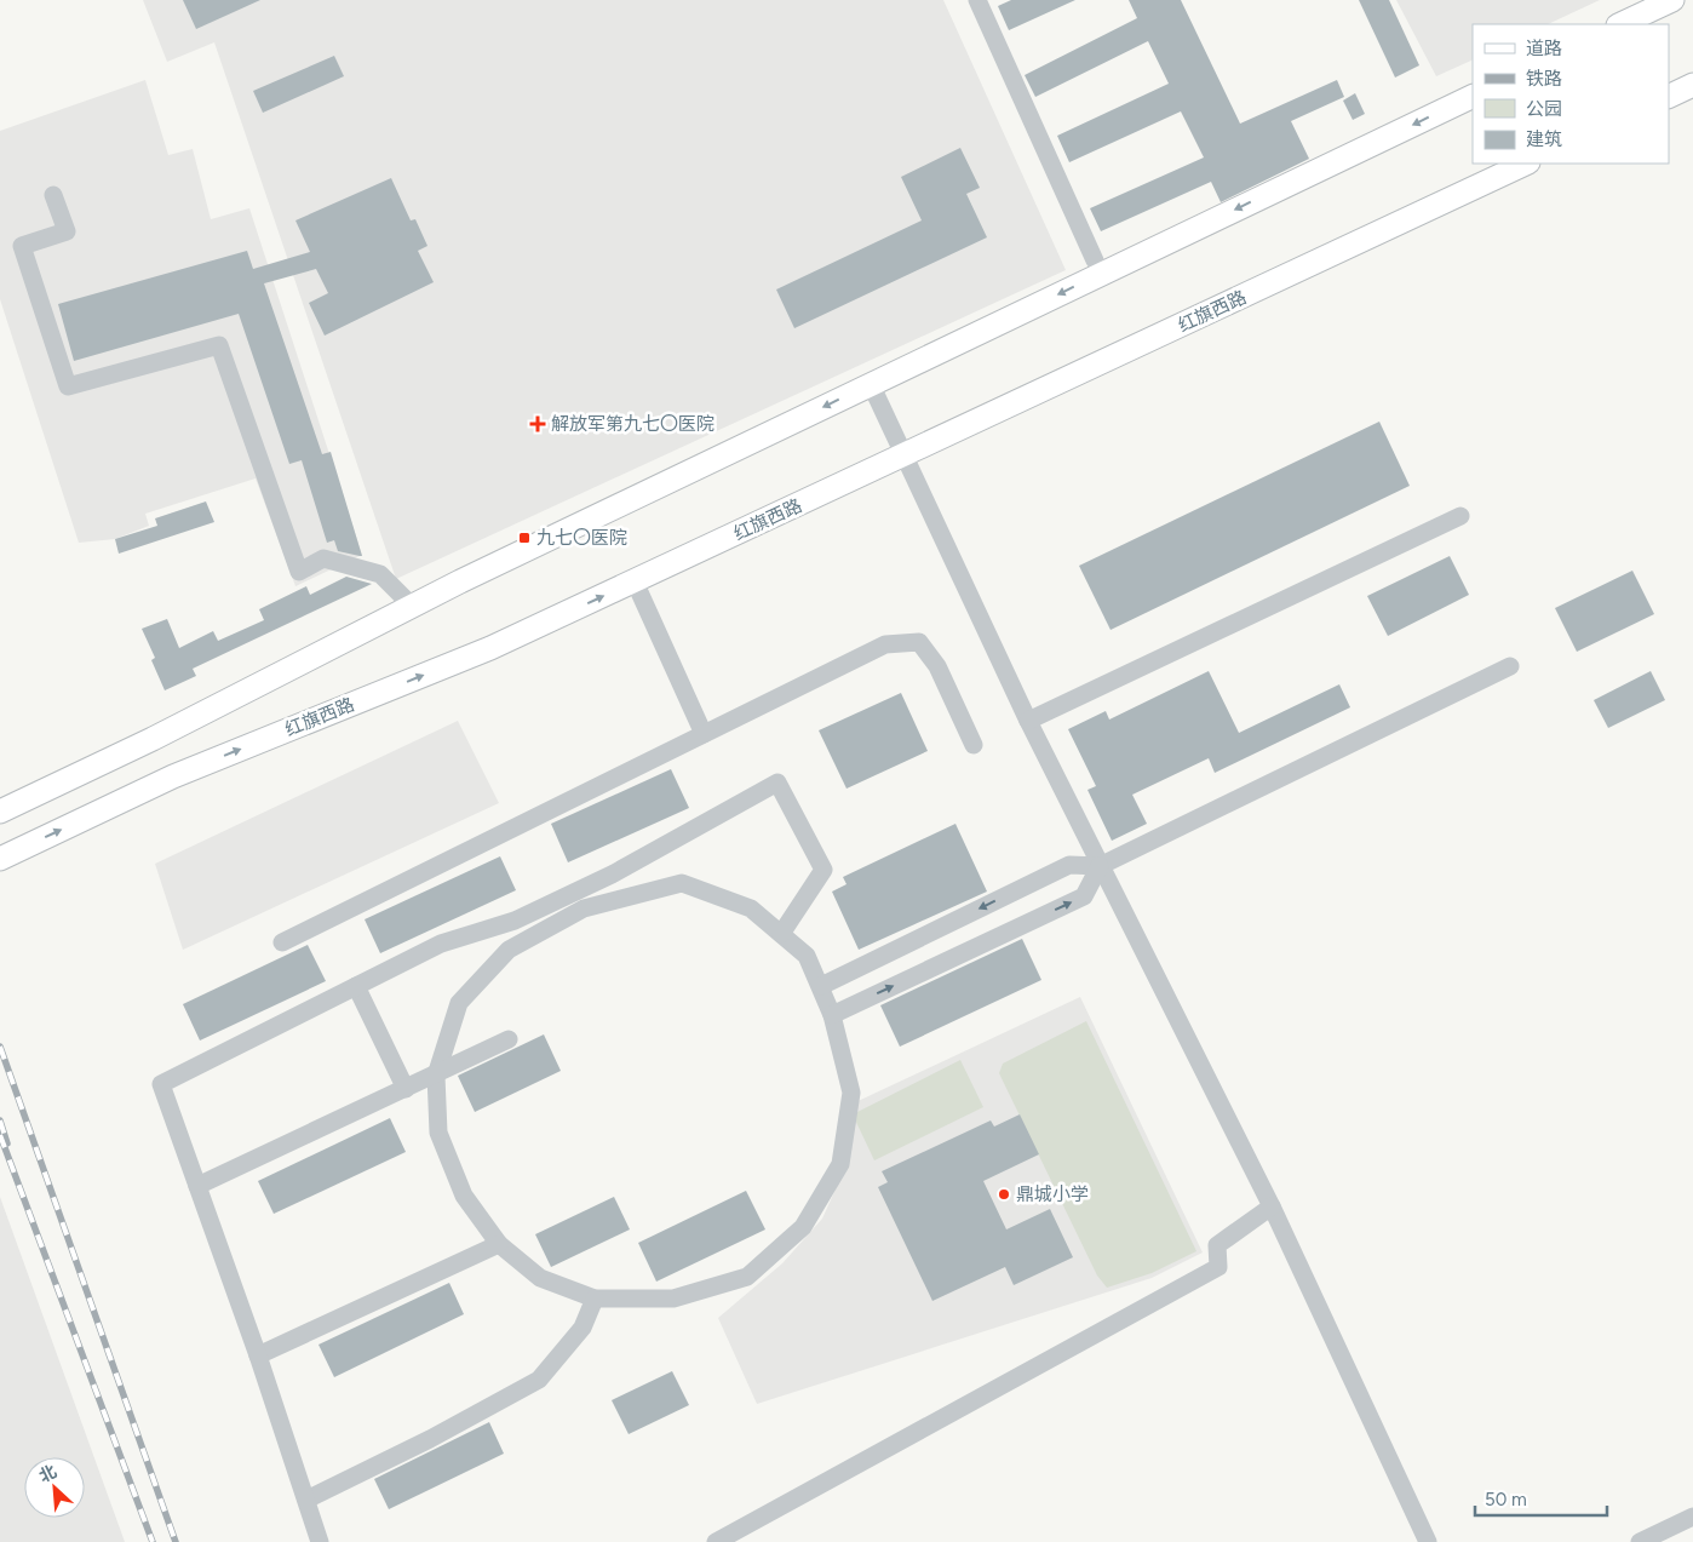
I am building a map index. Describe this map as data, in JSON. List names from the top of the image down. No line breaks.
{"streets":{"main road":["红旗西路"]},"places":{"health":["解放军第九七〇医院"],"transit":["九七〇医院"],"other":["鼎城小学"]},"legend":["道路","铁路","公园","建筑"],"scale_bar":"50 m","north":"top left"}
